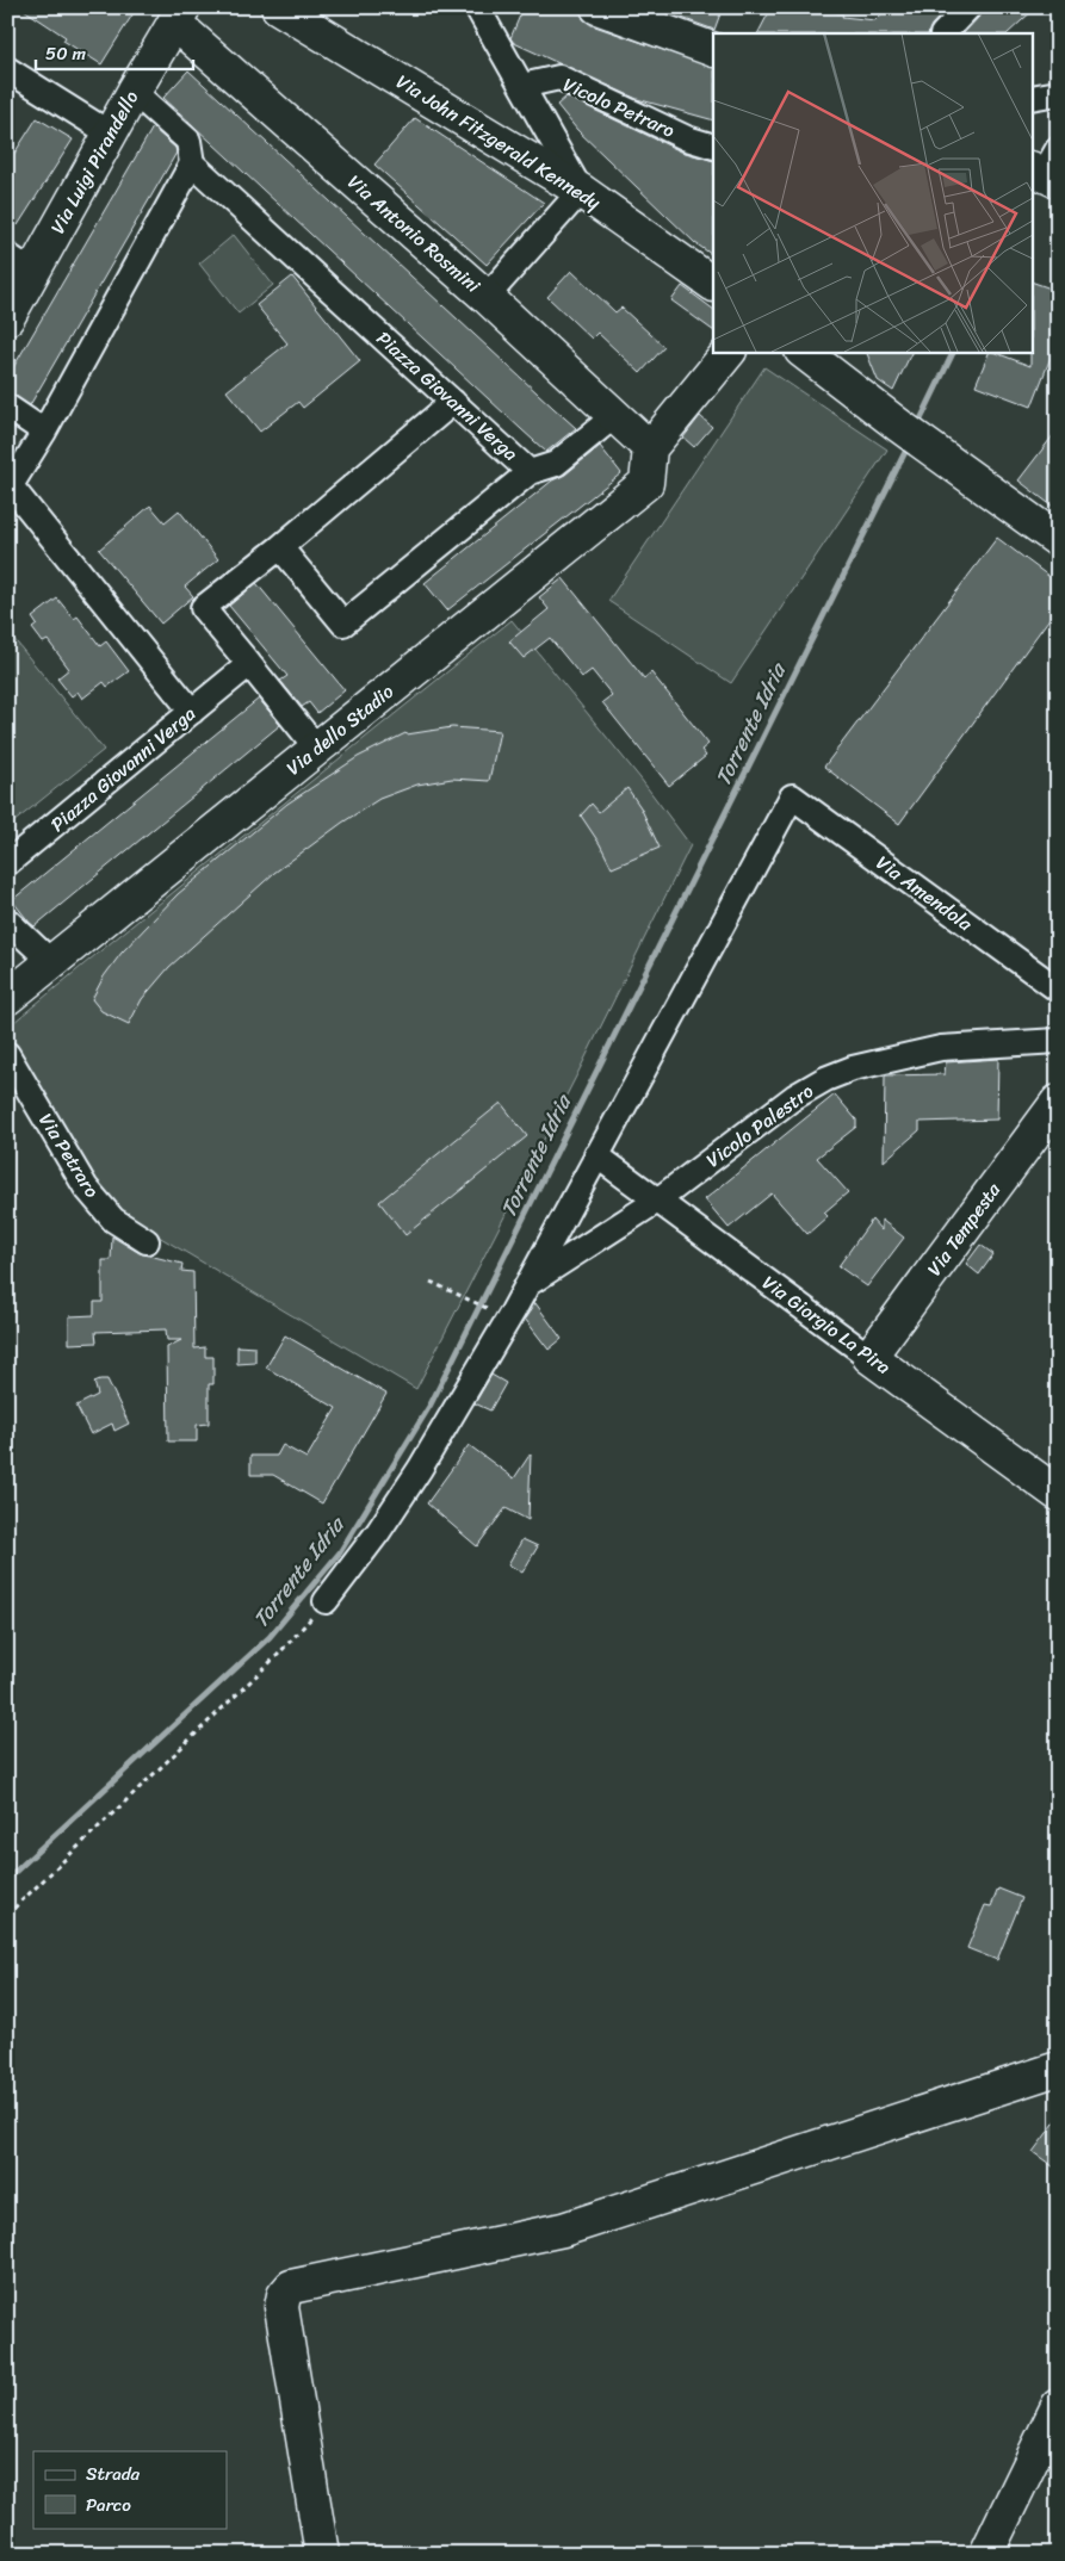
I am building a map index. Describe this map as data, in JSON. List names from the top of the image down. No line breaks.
{"streets":{"street":["Vicolo Petraro","Via John Fitzgerald Kennedy","Via Luigi Pirandello","Via Antonio Rosmini","Piazza Giovanni Verga","Via dello Stadio","Via Amendola","Vicolo Palestro","Via Petraro","Via Tempesta","Via Giorgio La Pira"]},"crossings":[["Via Luigi Pirandello","Via Antonio Rosmini"],["Via Antonio Rosmini","Via dello Stadio"],["Via Amendola","Via Giorgio La Pira"],["Vicolo Palestro","Via Giorgio La Pira"],["Via Tempesta","Via Giorgio La Pira"]],"water":["Torrente Idria"],"legend":["Strada","Parco"],"scale_bar":"50 m"}
